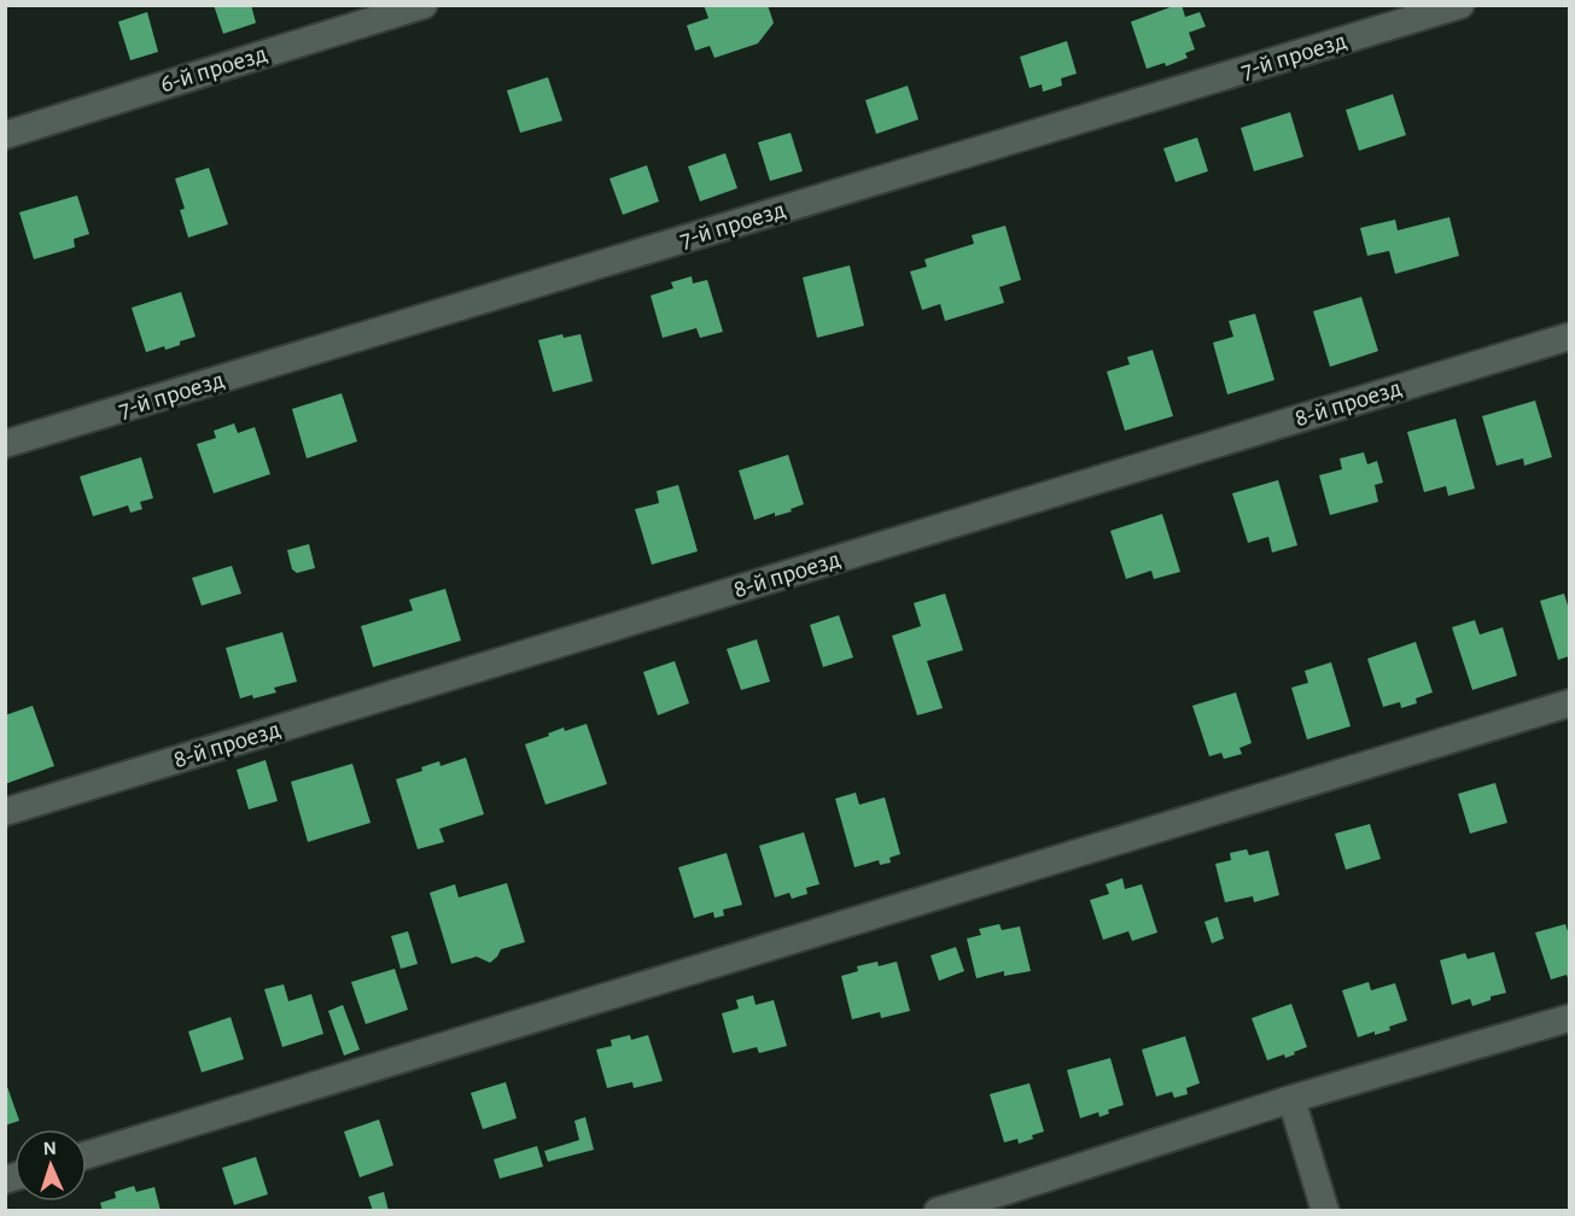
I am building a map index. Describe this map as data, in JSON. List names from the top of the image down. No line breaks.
{"streets":{"street":["7-й проезд","6-й проезд","8-й проезд"]},"north":"top"}
